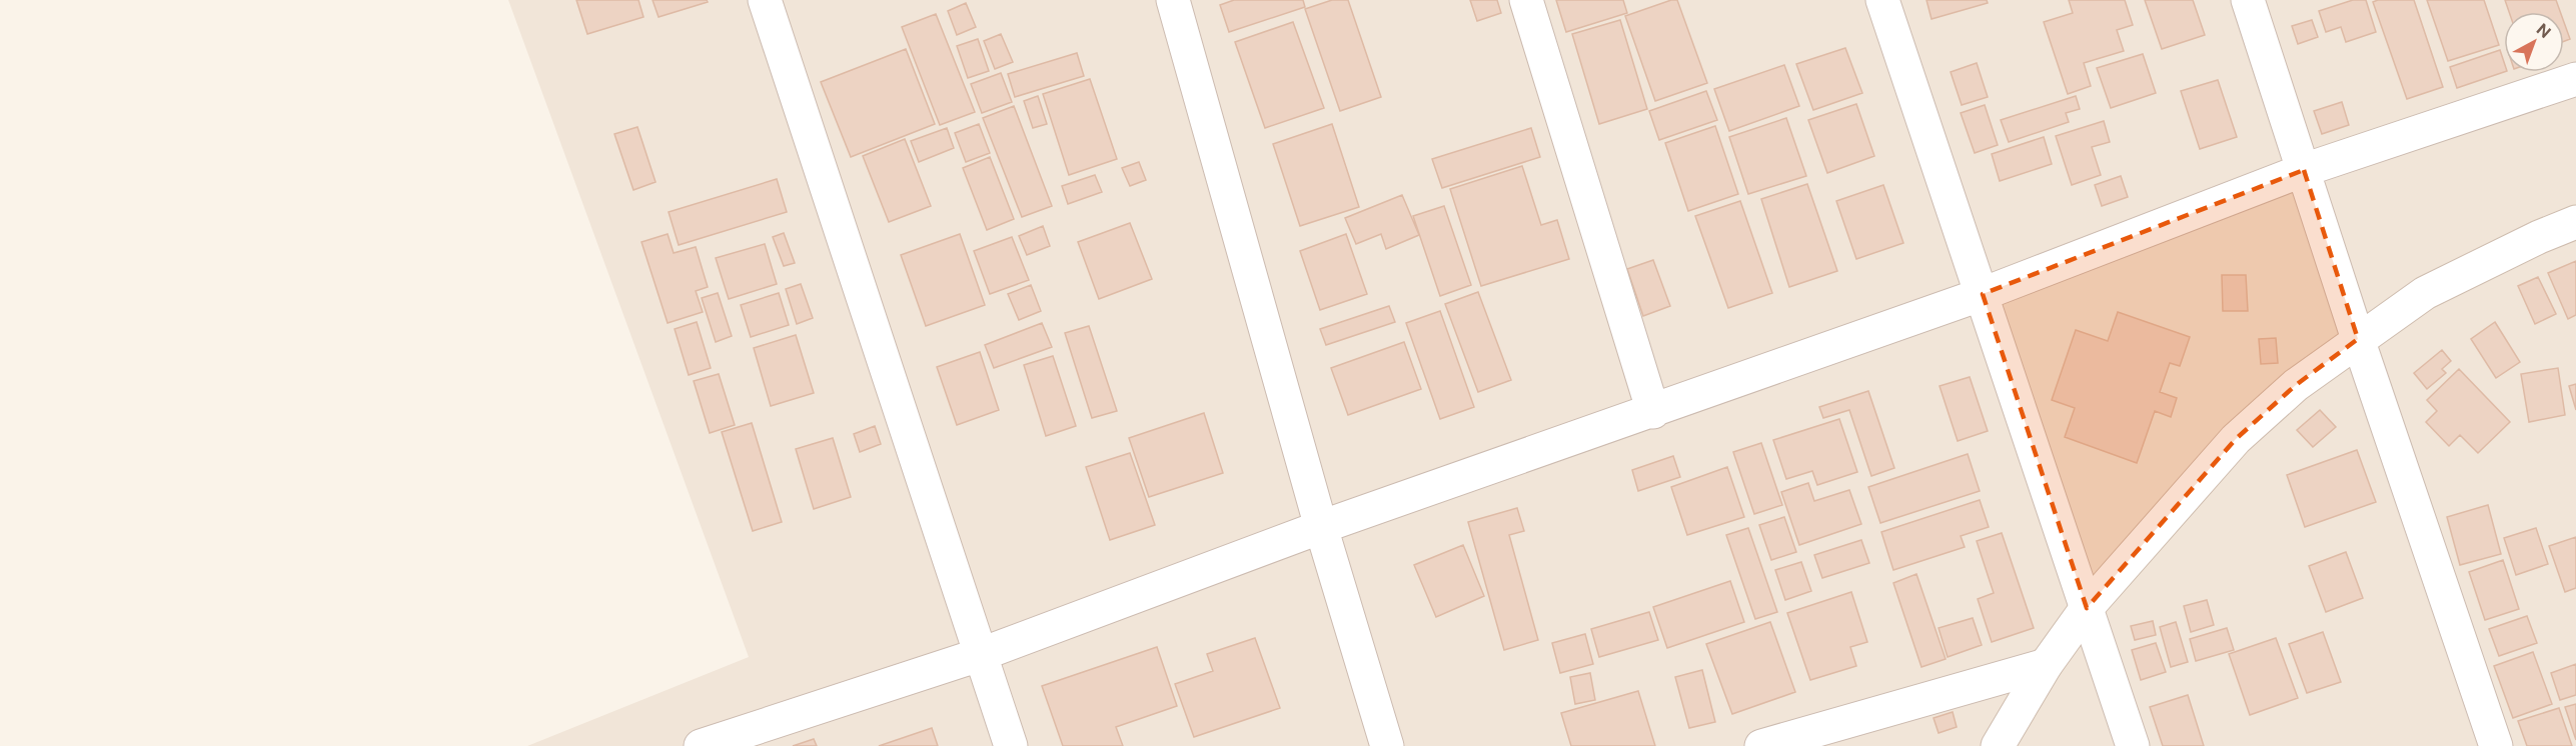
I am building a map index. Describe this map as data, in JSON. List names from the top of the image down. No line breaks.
{"north":"top right"}
